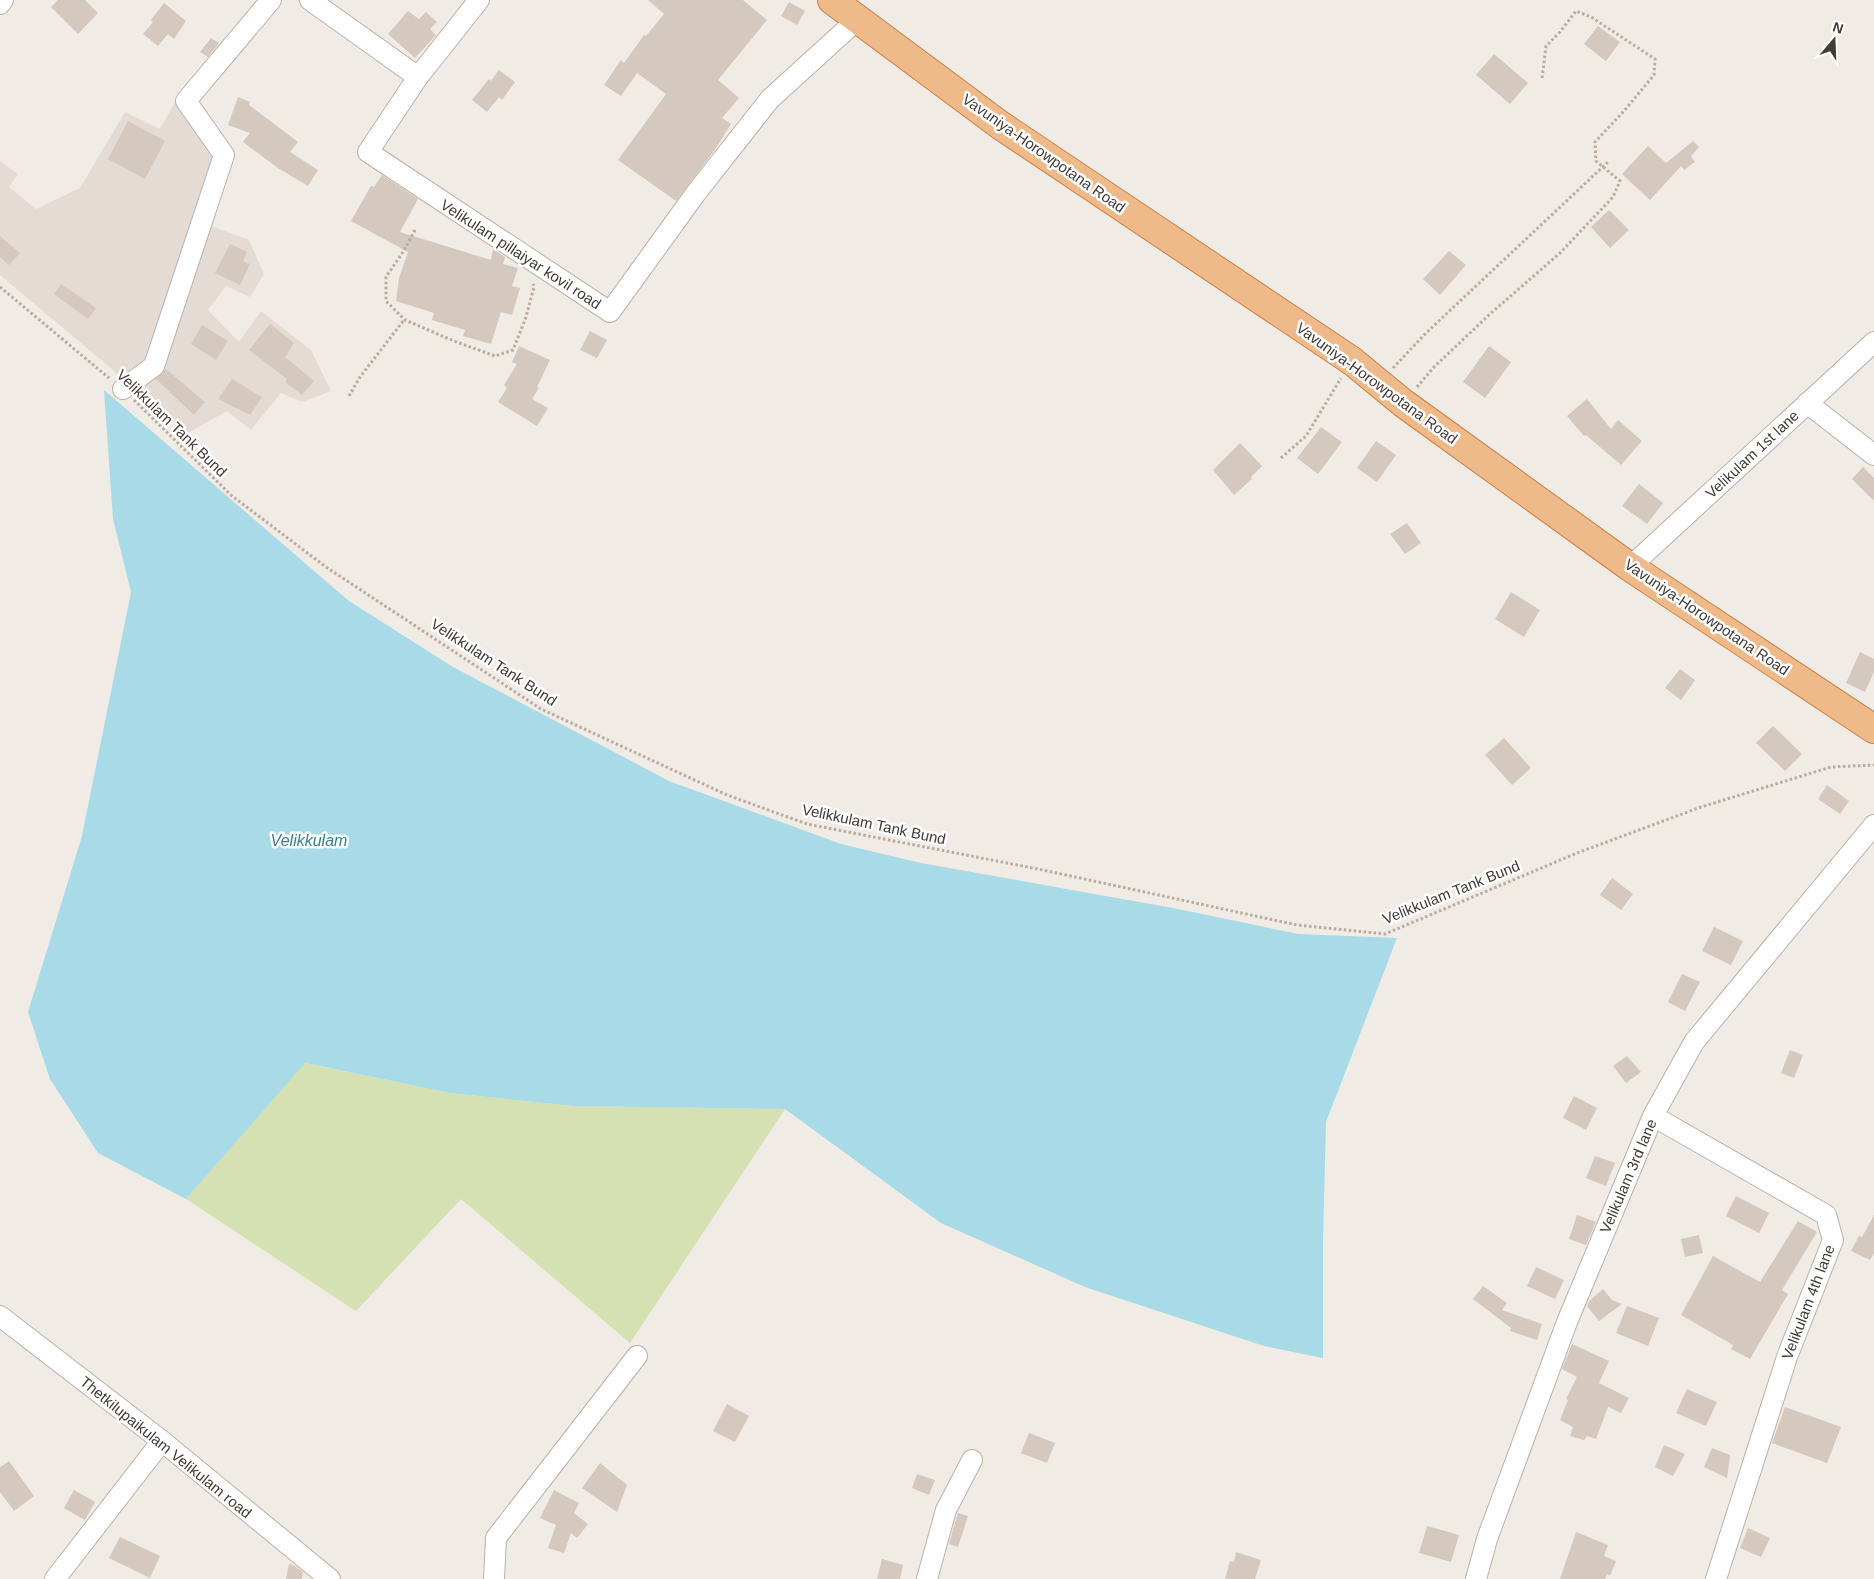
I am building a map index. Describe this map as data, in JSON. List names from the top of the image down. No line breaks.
{"streets":{"highway":["Vavuniya-Horowpotana Road"],"street":["Velikulam pillaiyar kovil road","Velikulam 1st lane","Velikulam 3rd lane","Velikulam 4th lane","Thetkilupaikulam Velikulam road"],"path":["Velikkulam Tank Bund"]},"crossings":[["Vavuniya-Horowpotana Road","Velikulam pillaiyar kovil road"],["Vavuniya-Horowpotana Road","Velikulam 1st lane"],["Velikulam 3rd lane","Velikulam 4th lane"]],"water":["Velikkulam"],"north":"top"}
